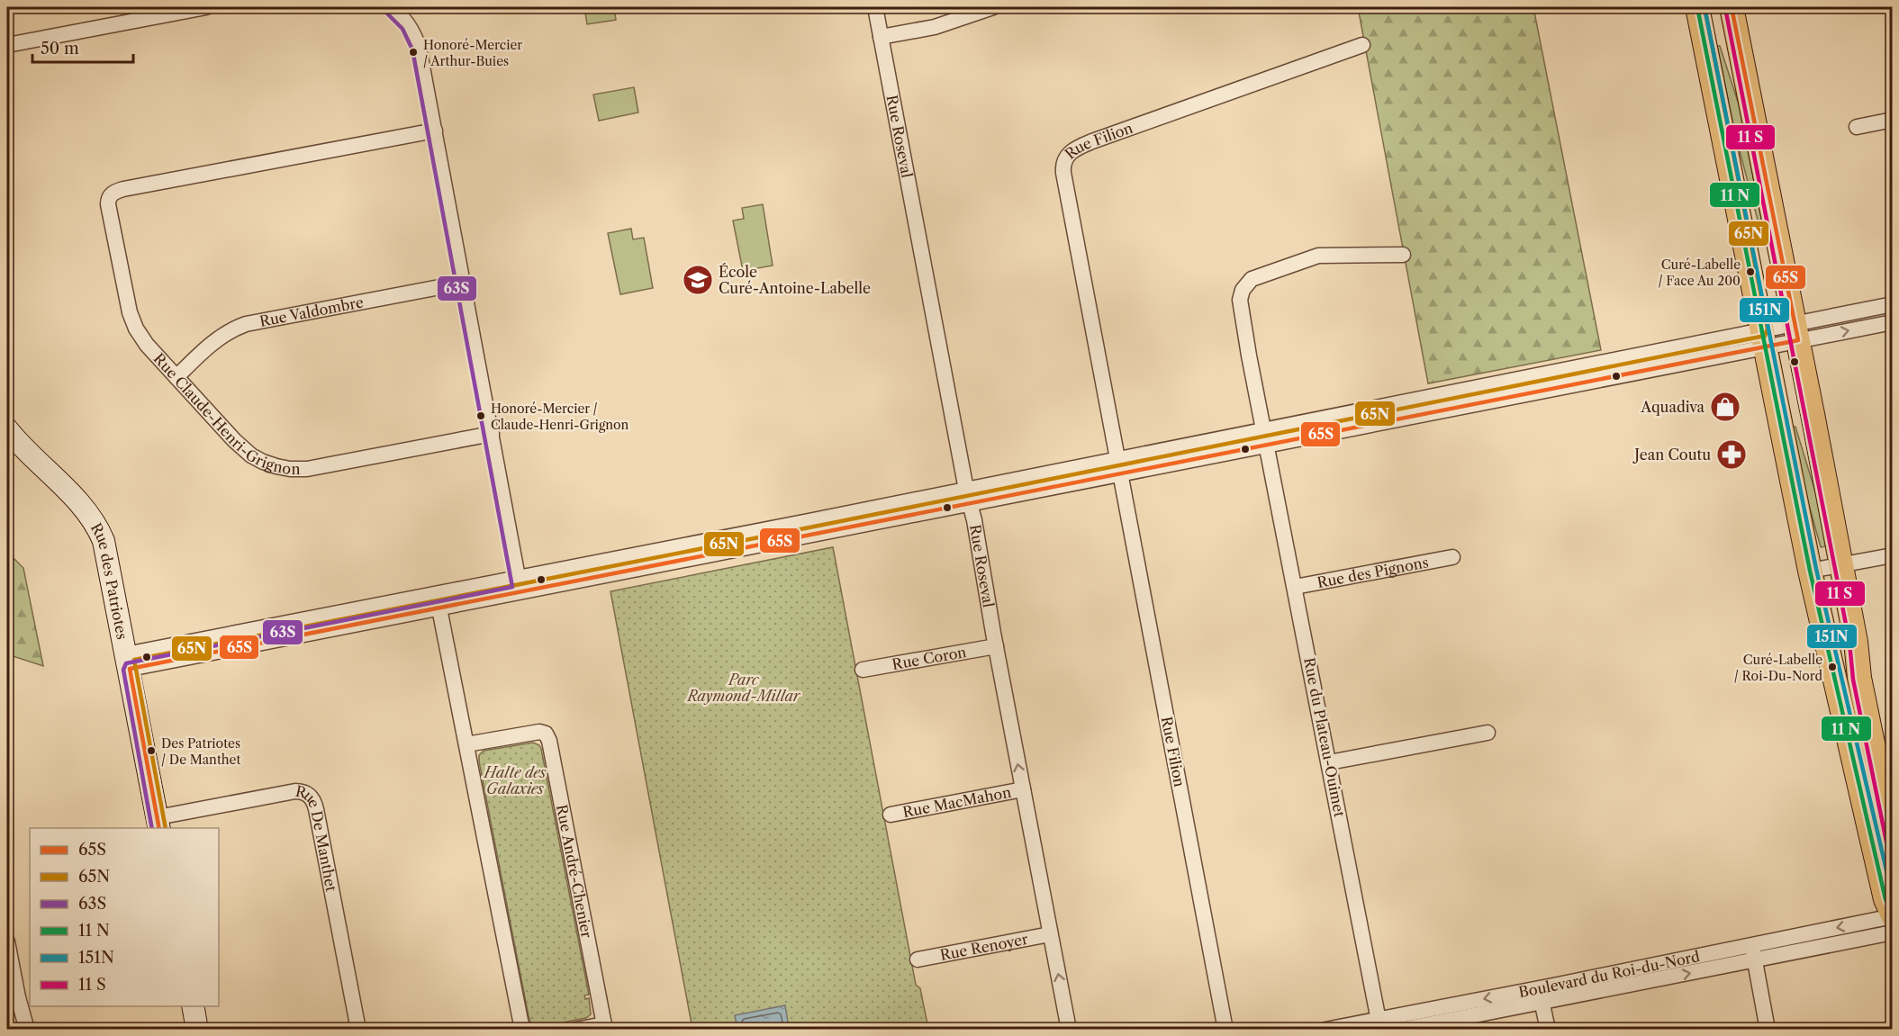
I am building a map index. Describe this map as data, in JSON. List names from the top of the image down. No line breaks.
{"streets":{"street":["Rue Roseval","Rue Filion","Rue Valdombre","Rue Claude-Henri-Grignon","Rue des Pignons","Rue des Patriotes","Rue Coron","Rue du Plateau-Ouimet","Rue MacMahon","Rue De Manthet","Rue André-Chenier","Rue Renoyer","Boulevard du Roi-du-Nord"]},"crossings":[["Rue Roseval","Rue Coron"],["Rue Roseval","Rue MacMahon"],["Rue Roseval","Rue Renoyer"],["Rue Valdombre","Rue Claude-Henri-Grignon"],["Rue des Pignons","Rue du Plateau-Ouimet"],["Rue des Patriotes","Rue De Manthet"],["Rue du Plateau-Ouimet","Boulevard du Roi-du-Nord"]],"parks":["Parc Raymond-Millar","Halte des Galaxies"],"places":{"other":["Honoré-Mercier / Arthur-Buies","Curé-Labelle / Face Au 200","Honoré-Mercier / Claude-Henri-Grignon","Curé-Labelle / Roi-Du-Nord","Des Patriotes / De Manthet"],"school or university":["École Curé-Antoine-Labelle"],"shop":["Aquadiva"],"pharmacy":["Jean Coutu"]},"lines":["transit line 65S","transit line 65N","transit line 151N","transit line 63S"],"legend":["65S","65N","63S","11 N","151N","11 S"],"scale_bar":"50 m"}
